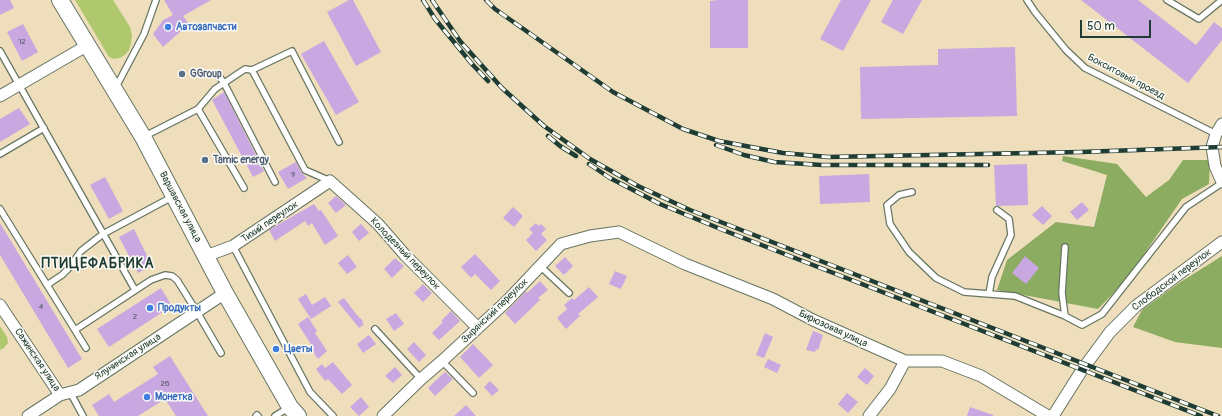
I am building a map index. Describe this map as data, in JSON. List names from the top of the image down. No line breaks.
{"streets":{"main road":["Варшавская улица"],"street":["Тихий переулок","Колодезный переулок","Слободской переулок","Зырянский переулок","Бирюзовая улица","Ялунинская улица","Сажинская улица"],"lane":["Бокситовый проезд"]},"crossings":[["Варшавская улица","Тихий переулок"],["Варшавская улица","Ялунинская улица"],["Тихий переулок","Колодезный переулок"],["Колодезный переулок","Зырянский переулок"],["Зырянский переулок","Бирюзовая улица"],["Ялунинская улица","Сажинская улица"]],"districts":["ПТИЦЕФАБРИКА"],"places":["Автозапчасти","GGroup","Tamic energy","Продукты","Цветы","Монетка"],"house_numbers":["12","9","4","2","26"],"scale_bar":"50 m"}
